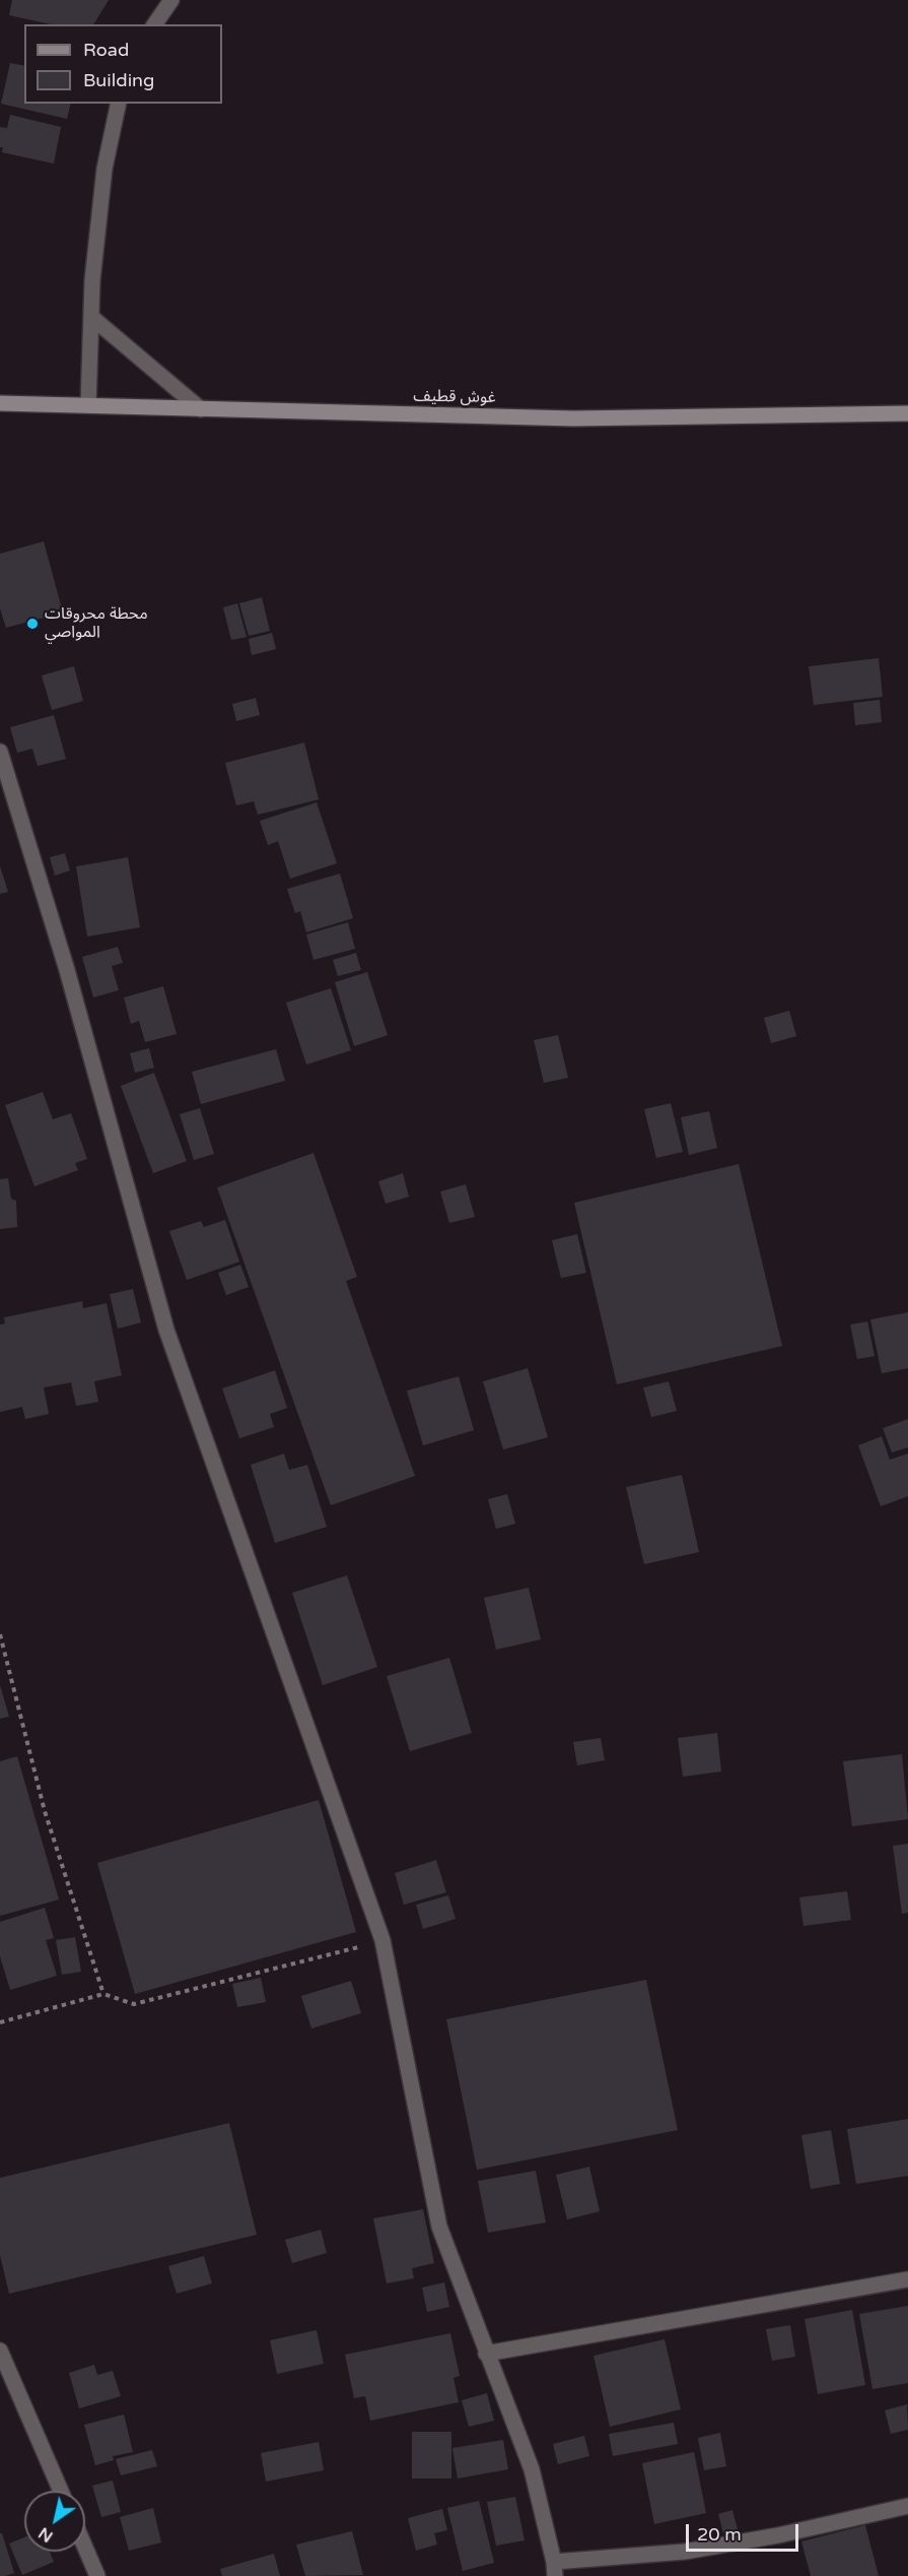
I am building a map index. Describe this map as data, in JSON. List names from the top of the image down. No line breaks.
{"streets":{"main road":["غوش قطيف"]},"places":["محطة محروقات المواصي"],"legend":["Road","Building"],"scale_bar":"20 m","north":"bottom left"}
